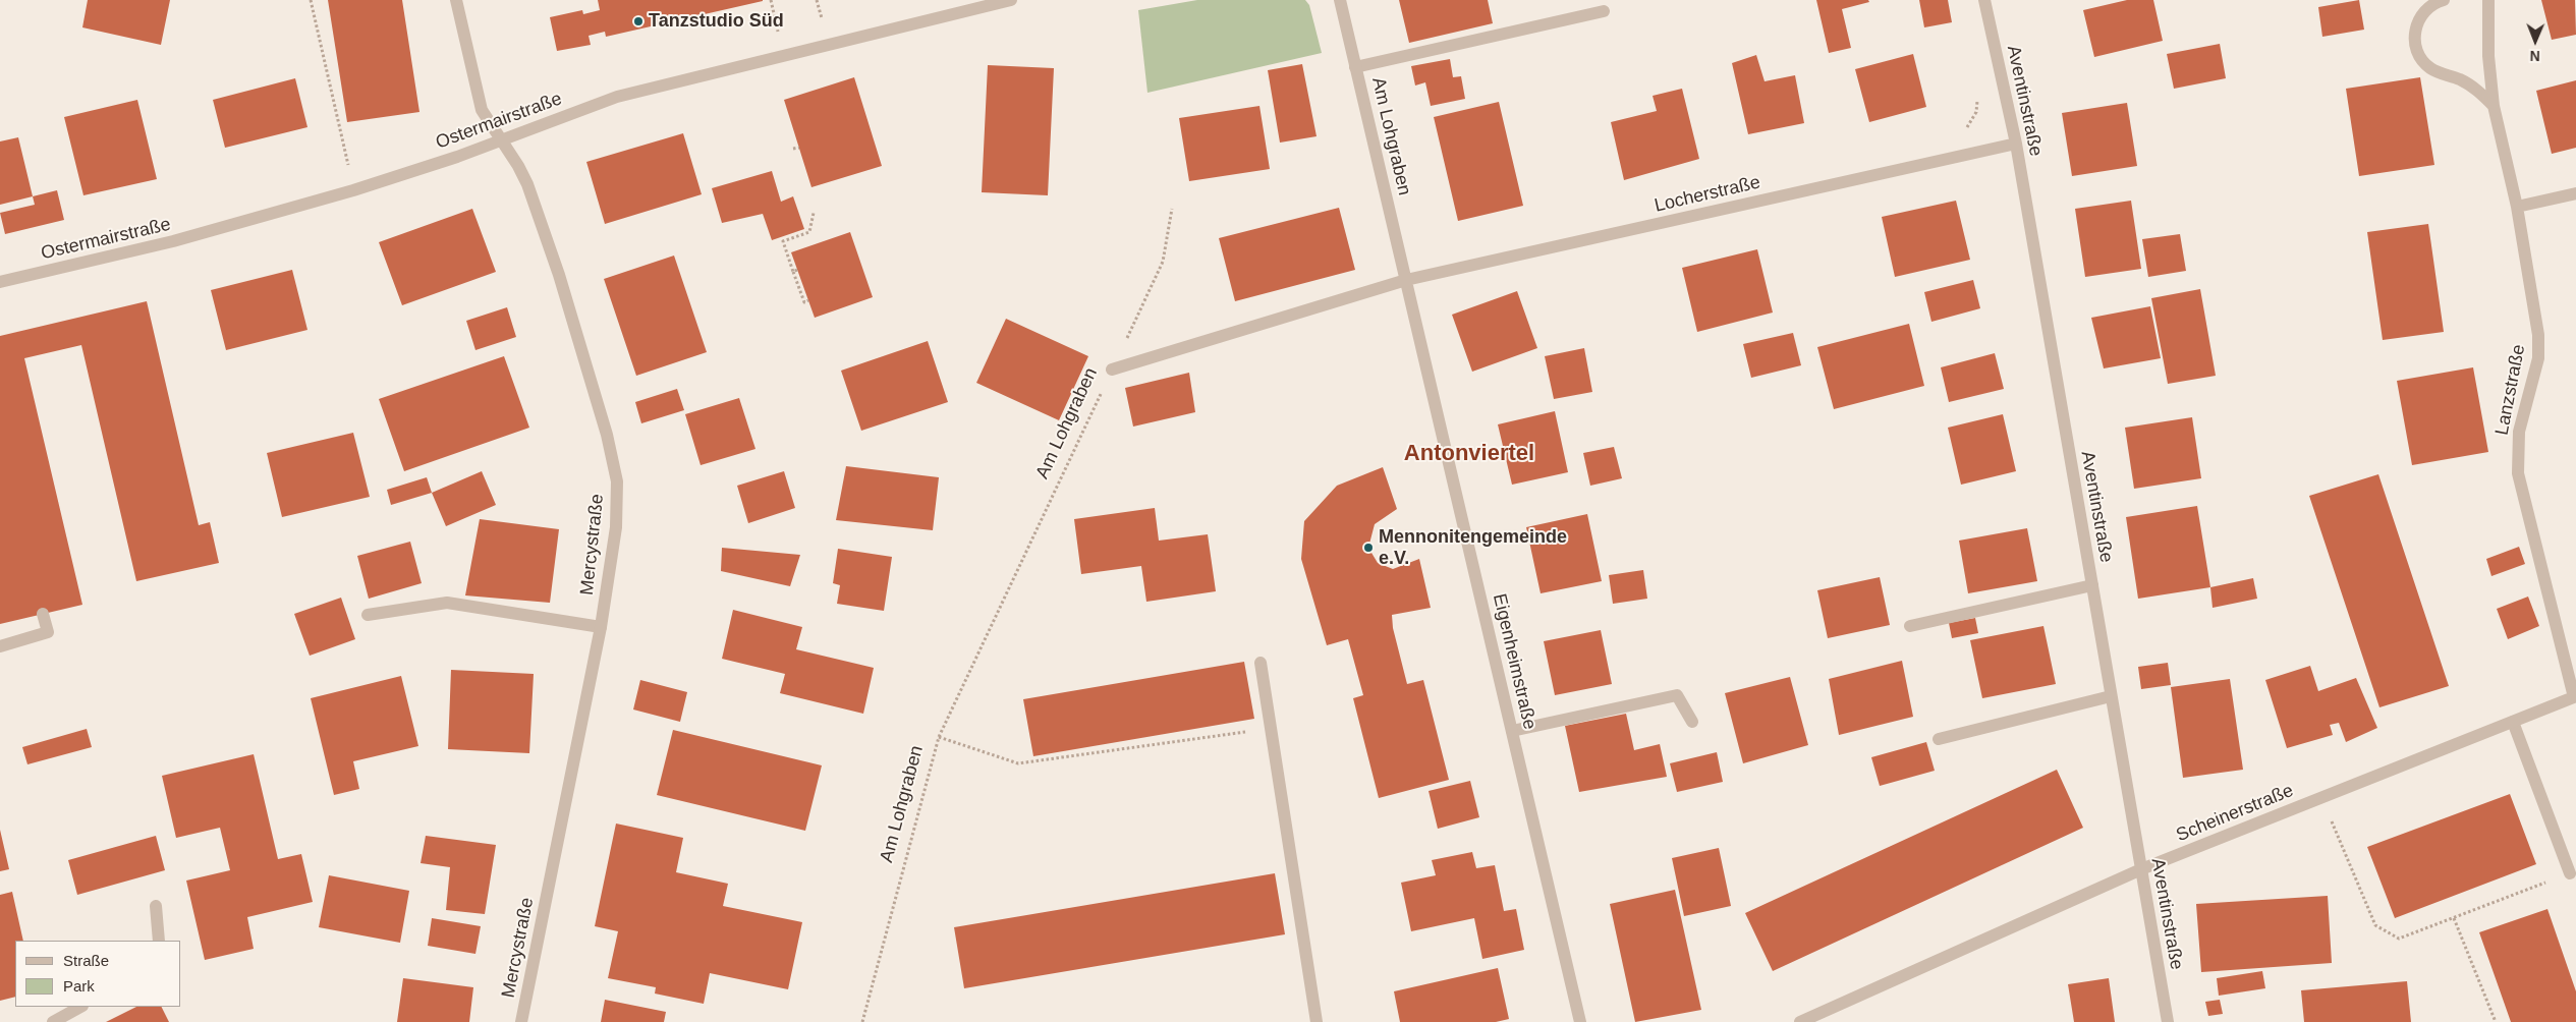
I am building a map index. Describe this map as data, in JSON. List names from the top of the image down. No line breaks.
{"streets":{"street":["Aventinstraße","Ostermairstraße","Am Lohgraben","Locherstraße","Lanzstraße","Mercystraße","Eigenheimstraße","Scheinerstraße"]},"crossings":[["Aventinstraße","Locherstraße"],["Aventinstraße","Scheinerstraße"],["Ostermairstraße","Mercystraße"],["Am Lohgraben","Locherstraße"],["Am Lohgraben","Eigenheimstraße"],["Locherstraße","Eigenheimstraße"],["Lanzstraße","Scheinerstraße"]],"districts":["Antonviertel"],"places":["Tanzstudio Süd","Mennonitengemeinde e.V."],"legend":["Straße","Park"],"north":"bottom"}
